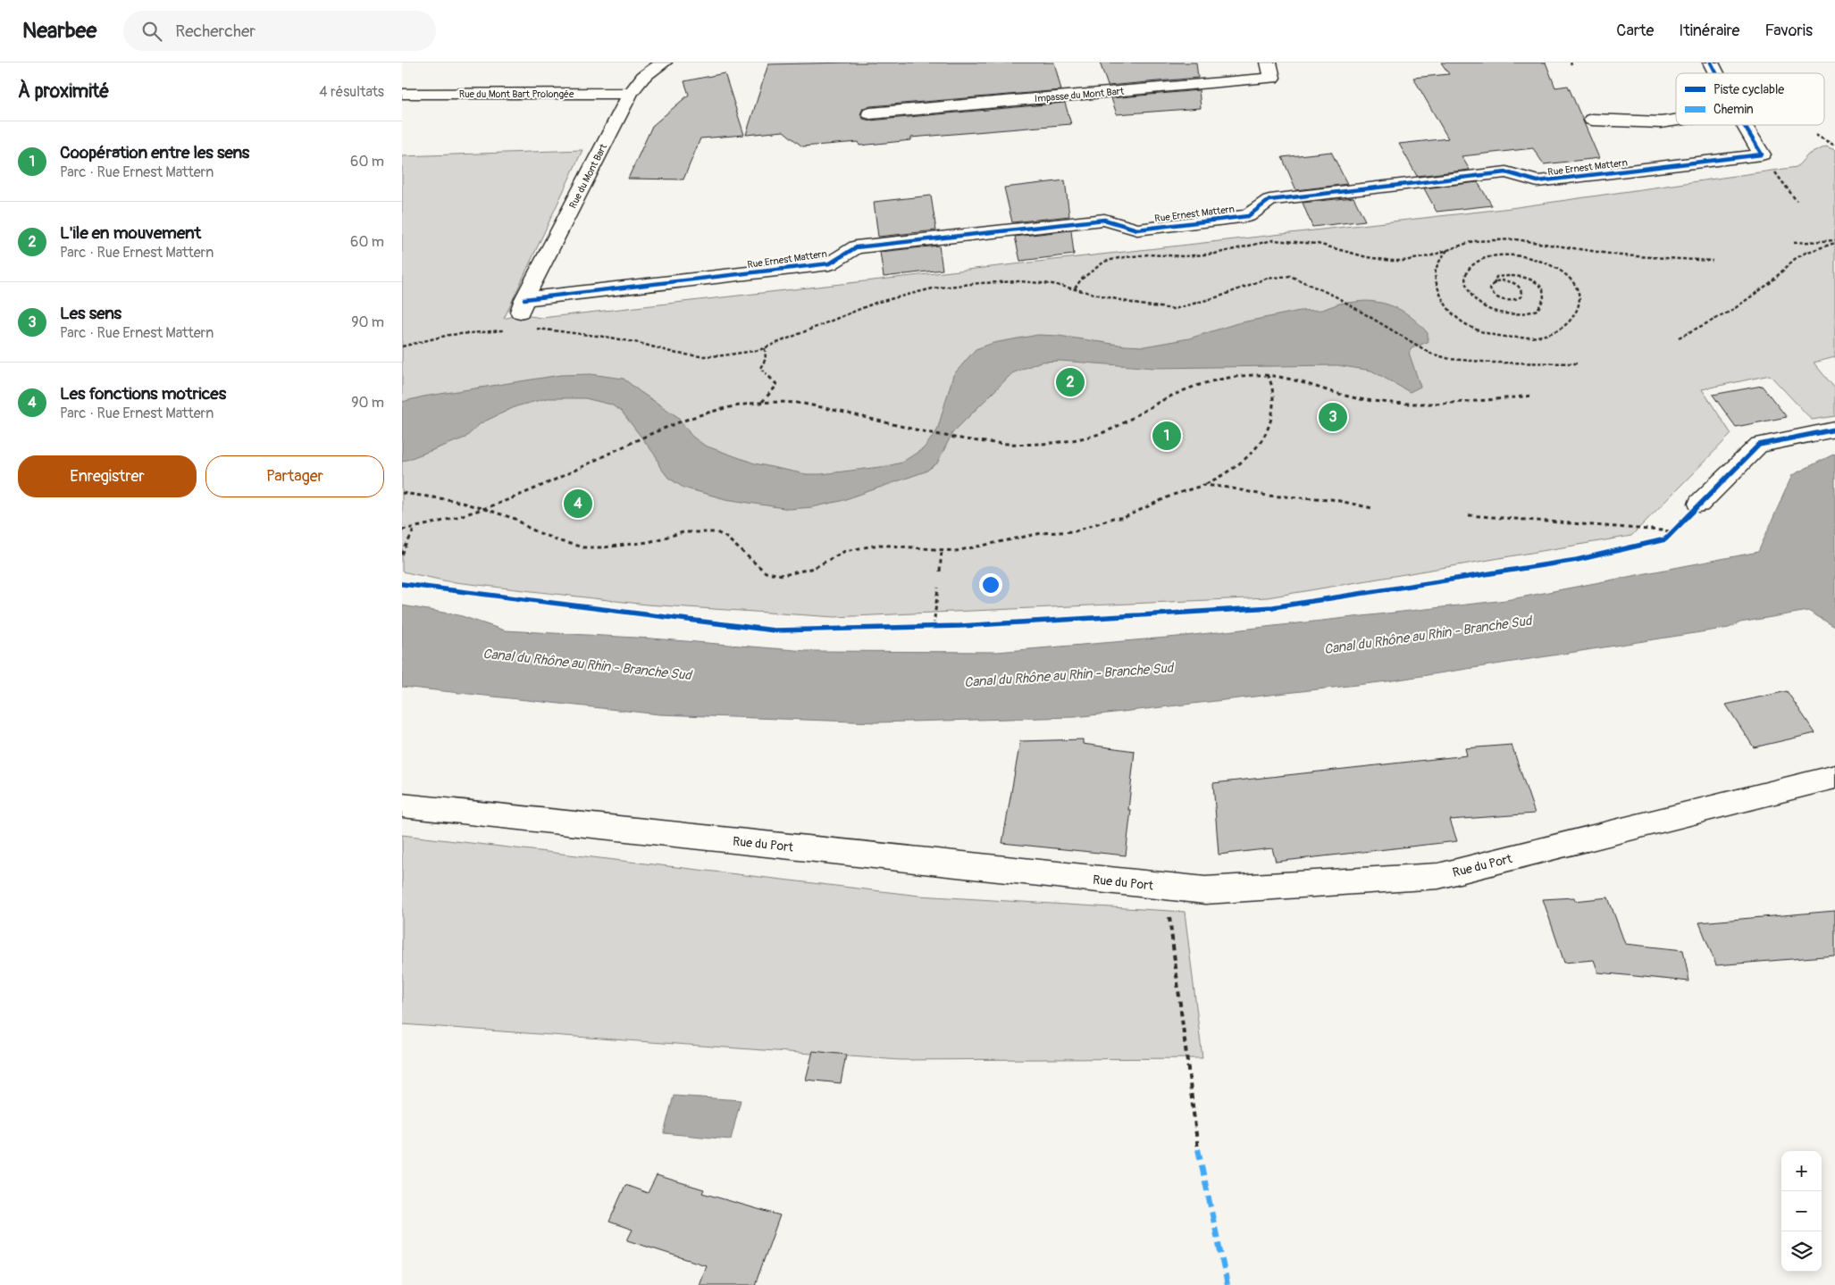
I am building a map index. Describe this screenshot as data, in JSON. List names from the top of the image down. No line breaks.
{"streets":{"street":["Rue du Mont Bart Prolongée","Impasse du Mont Bart","Rue Ernest Mattern","Rue du Mont Bart","Rue du Port"]},"crossings":[["Rue du Mont Bart Prolongée","Rue du Mont Bart"],["Rue Ernest Mattern","Rue du Mont Bart"]],"water":["Canal du Rhône au Rhin - Branche Sud"],"legend":["Piste cyclable","Chemin"],"page":{"header":"Nearbee","search":"Rechercher","nav":["Carte","Itinéraire","Favoris"],"heading":["À proximité","4 résultats"],"list":[{"mark":"1","name":"Coopération entre les sens","note":"Parc · Rue Ernest Mattern","value":"60 m"},{"mark":"2","name":"L'ile en mouvement","note":"Parc · Rue Ernest Mattern","value":"60 m"},{"mark":"3","name":"Les sens","note":"Parc · Rue Ernest Mattern","value":"90 m"},{"mark":"4","name":"Les fonctions motrices","note":"Parc · Rue Ernest Mattern","value":"90 m"}],"pins":["2","3","1","4"],"buttons":["Enregistrer","Partager"],"map_buttons":["+","−"]}}
